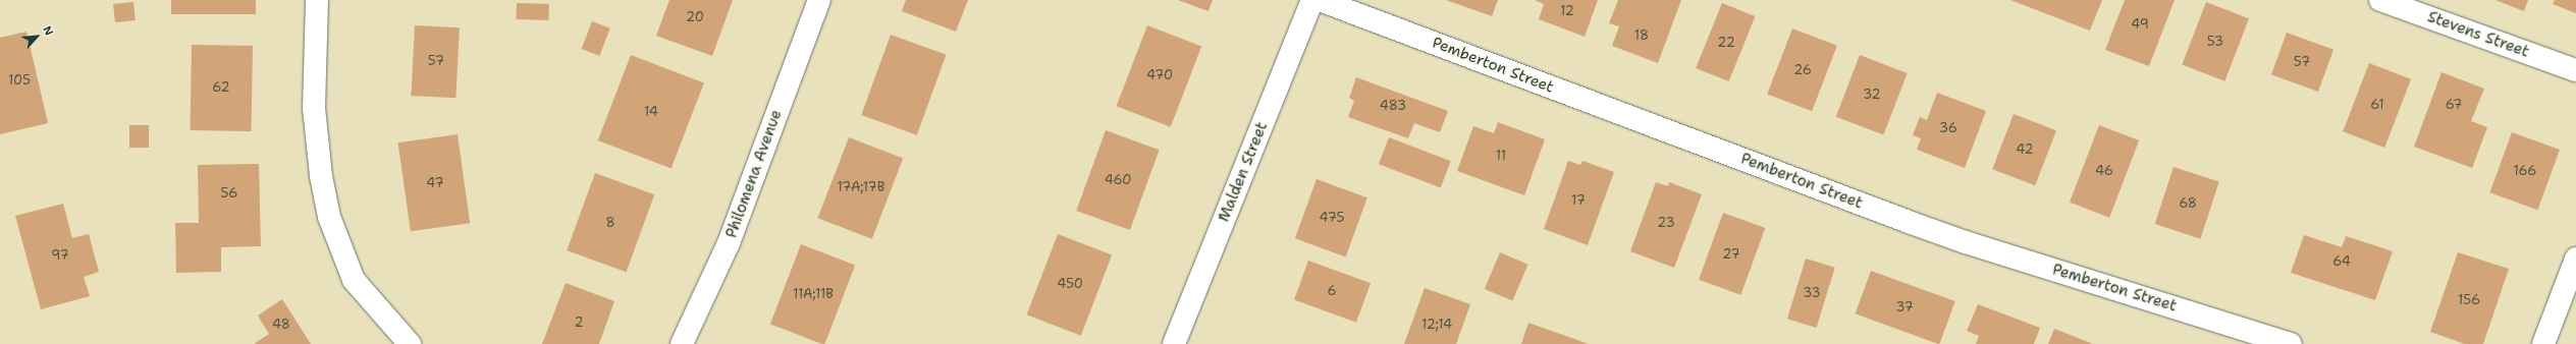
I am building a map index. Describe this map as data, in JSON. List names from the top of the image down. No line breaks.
{"streets":{"street":["Stevens Street","Pemberton Street","Malden Street","Philomena Avenue"]},"house_numbers":["12","20","49","18","53","22","57","57","26","470","105","62","32","61","67","483","14","36","42","11","46","166","460","47","17A;17B","56","17","68","475","8","23","27","97","64","450","6","33","11A;11B","156","37","2","48","12;14"],"north":"top right"}
